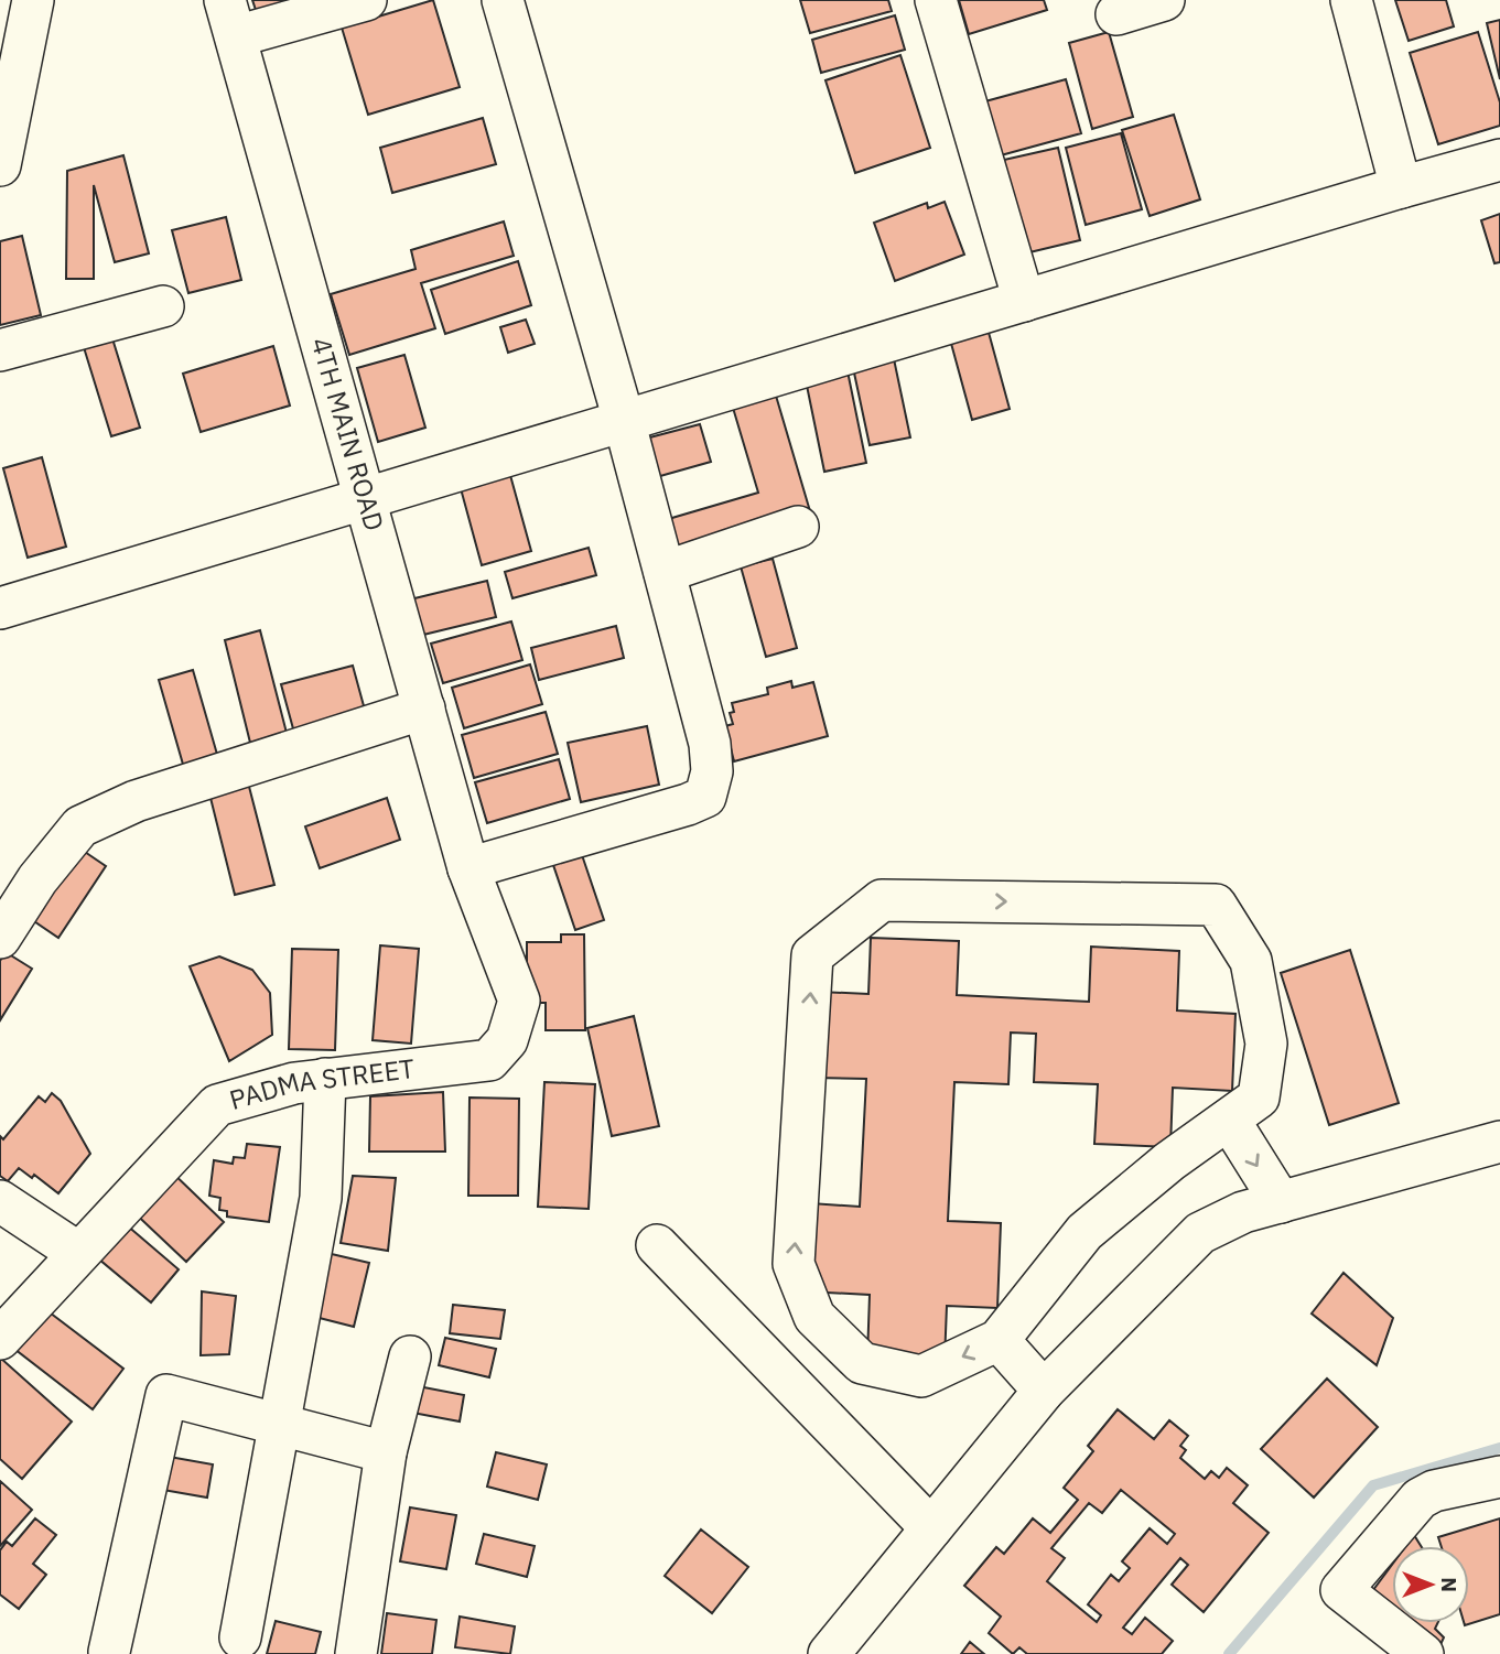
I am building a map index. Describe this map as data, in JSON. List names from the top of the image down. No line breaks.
{"streets":{"street":["4TH MAIN ROAD","PADMA STREET"]},"crossings":[["4TH MAIN ROAD","PADMA STREET"]],"north":"right"}
